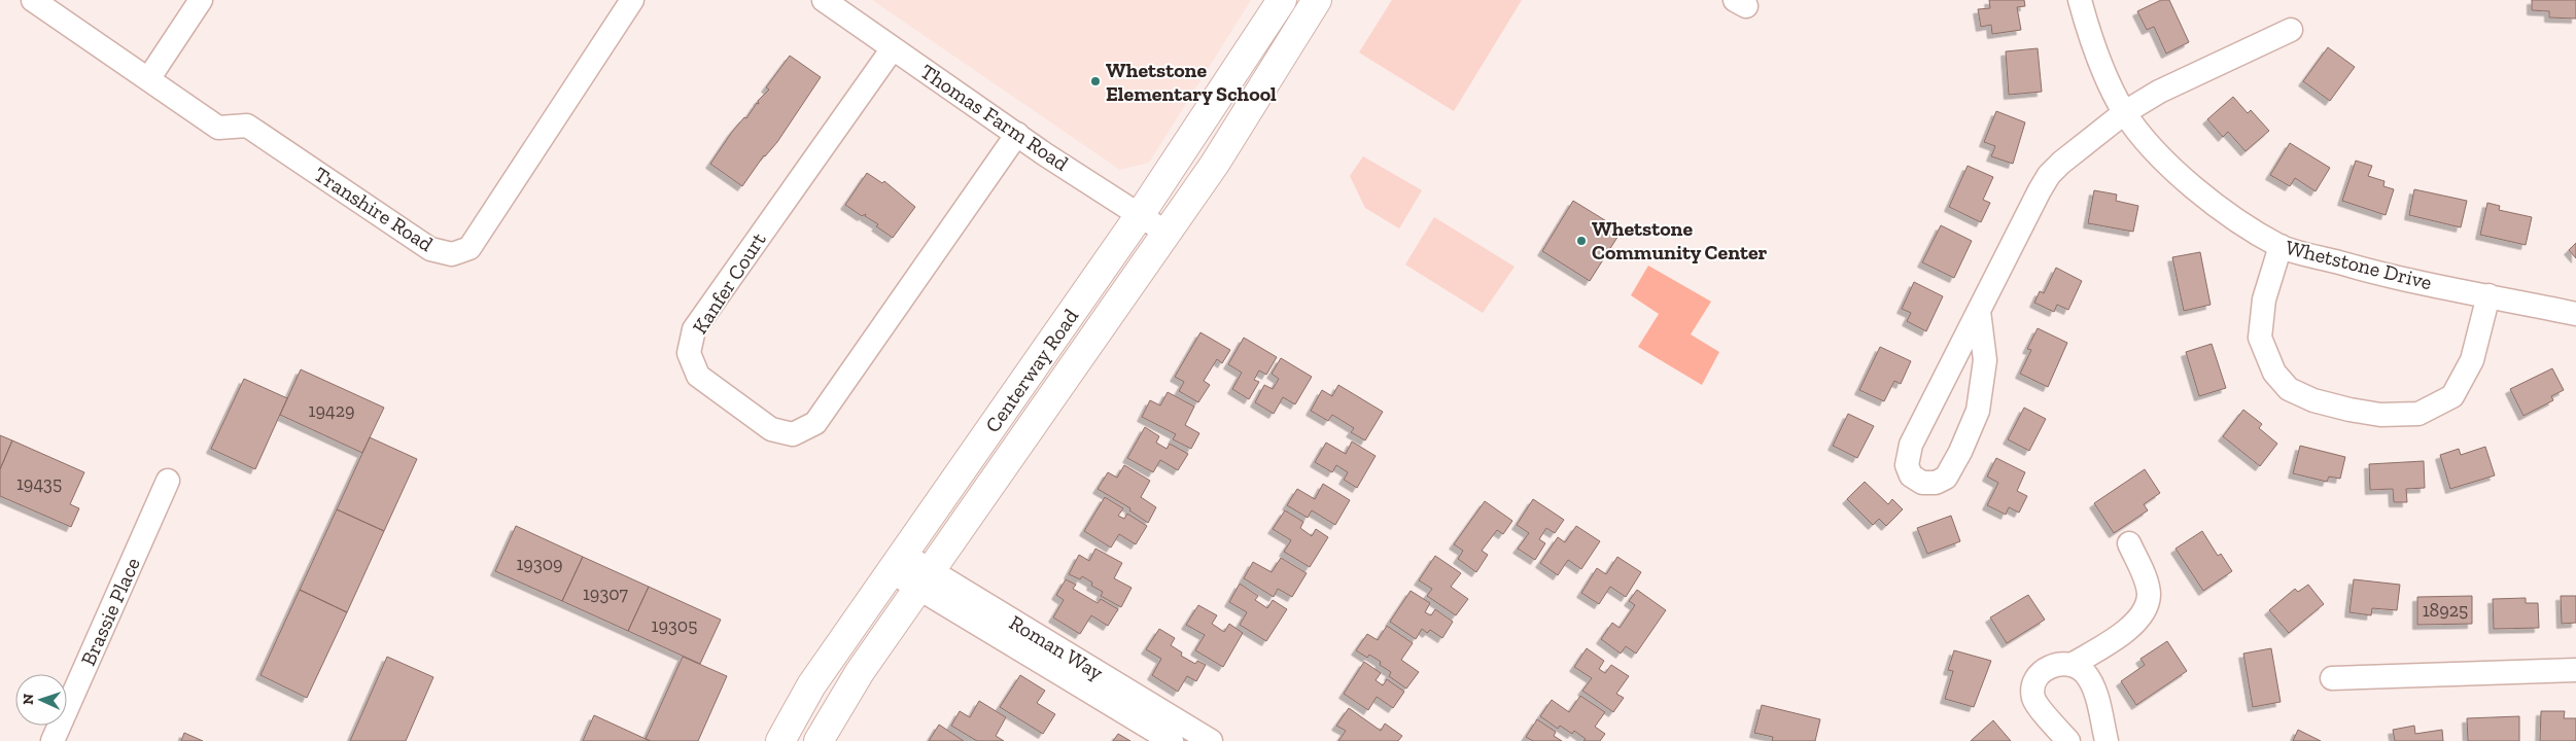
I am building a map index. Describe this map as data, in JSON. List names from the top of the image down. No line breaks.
{"streets":{"street":["Thomas Farm Road","Transhire Road","Whetstone Drive","Kanfer Court","Centerway Road","Brassie Place","Roman Way"]},"crossings":[["Thomas Farm Road","Kanfer Court"],["Thomas Farm Road","Centerway Road"],["Centerway Road","Roman Way"]],"places":["Whetstone Elementary School","Whetstone Community Center"],"house_numbers":["19429","19435","19309","19307","18925","19305"],"north":"left"}
